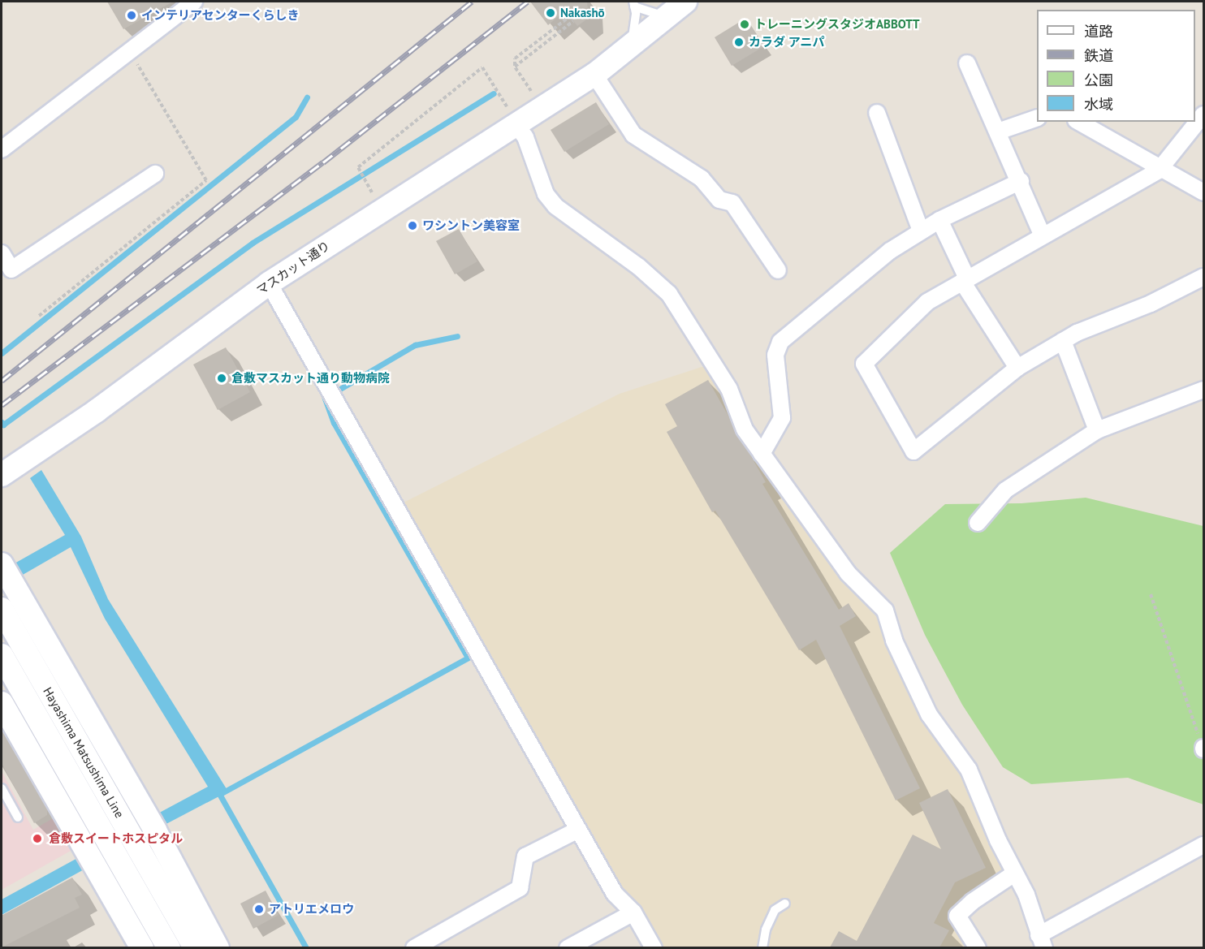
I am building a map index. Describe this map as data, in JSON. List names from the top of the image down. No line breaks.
{"streets":{"main road":["マスカット通り","Hayashima Matsushima Line"]},"places":["Nakashō","インテリアセンターくらしき","トレーニングスタジオABBOTT","カラダ アニパ","ワシントン美容室","倉敷マスカット通り動物病院","倉敷スイートホスピタル","アトリエメロウ"],"legend":["道路","鉄道","公園","水域"]}
